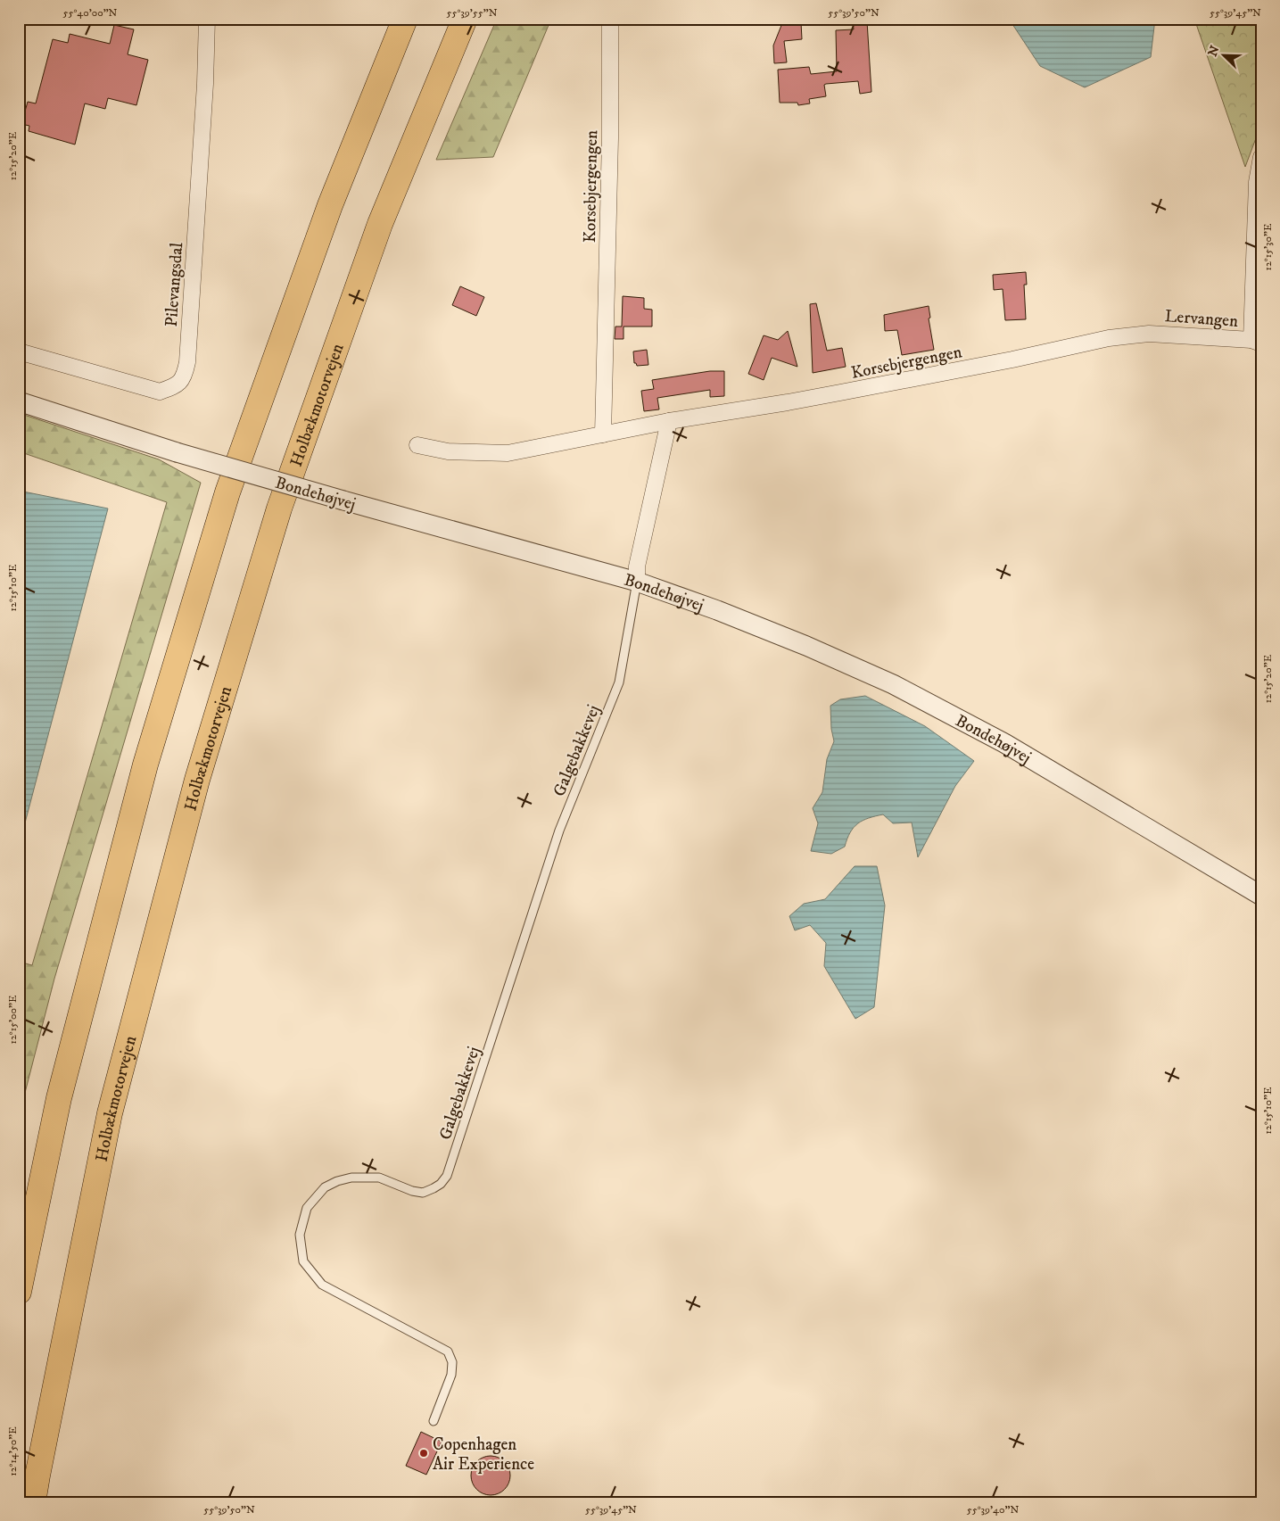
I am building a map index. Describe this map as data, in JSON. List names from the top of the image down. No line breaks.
{"streets":{"highway":["Holbækmotorvejen"],"street":["Korsebjergengen","Pilevangsdal","Lervangen","Bondehøjvej"],"lane":["Galgebakkevej"]},"crossings":[["Korsebjergengen","Lervangen"],["Bondehøjvej","Galgebakkevej"]],"places":["Copenhagen Air Experience"],"north":"top left","coordinates":["55°40'00\"N","55°39'55\"N","55°39'50\"N","55°39'45\"N","12°15'20\"E","12°15'30\"E","12°15'10\"E","12°15'00\"E","12°14'50\"E","55°39'40\"N"]}
